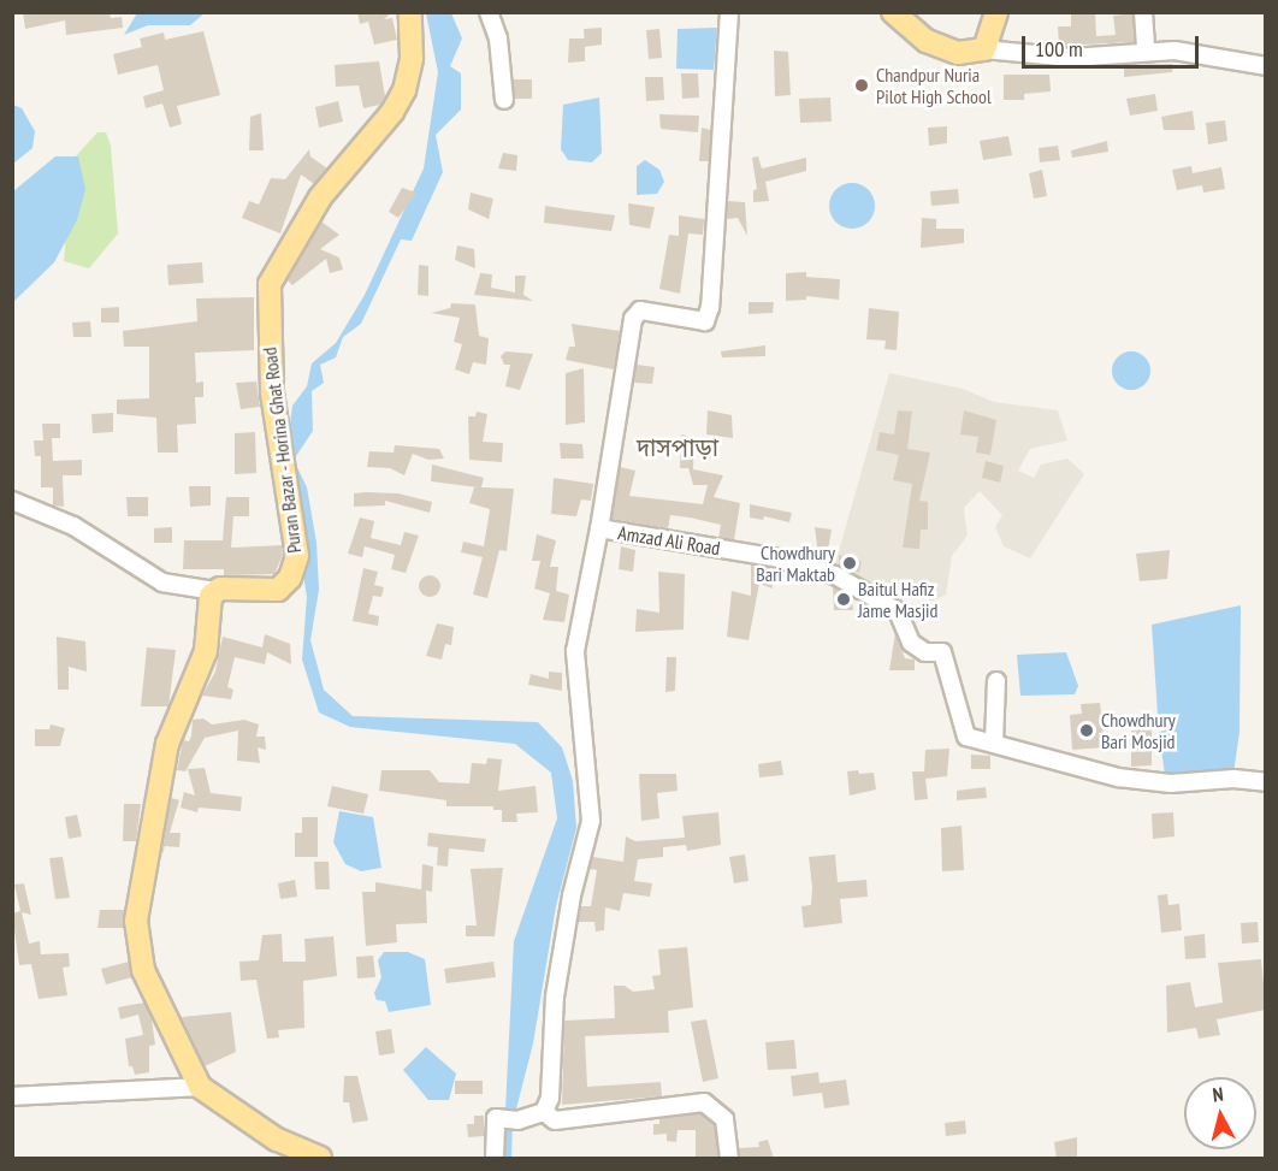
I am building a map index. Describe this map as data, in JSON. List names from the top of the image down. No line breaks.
{"streets":{"main road":["Puran Bazar - Horina Ghat Road"],"street":["Amzad Ali Road"]},"districts":["দাসপাড়া"],"places":["Chandpur Nuria Pilot High School","Chowdhury Bari Maktab","Baitul Hafiz Jame Masjid","Chowdhury Bari Mosjid"],"scale_bar":"100 m","north":"top"}
